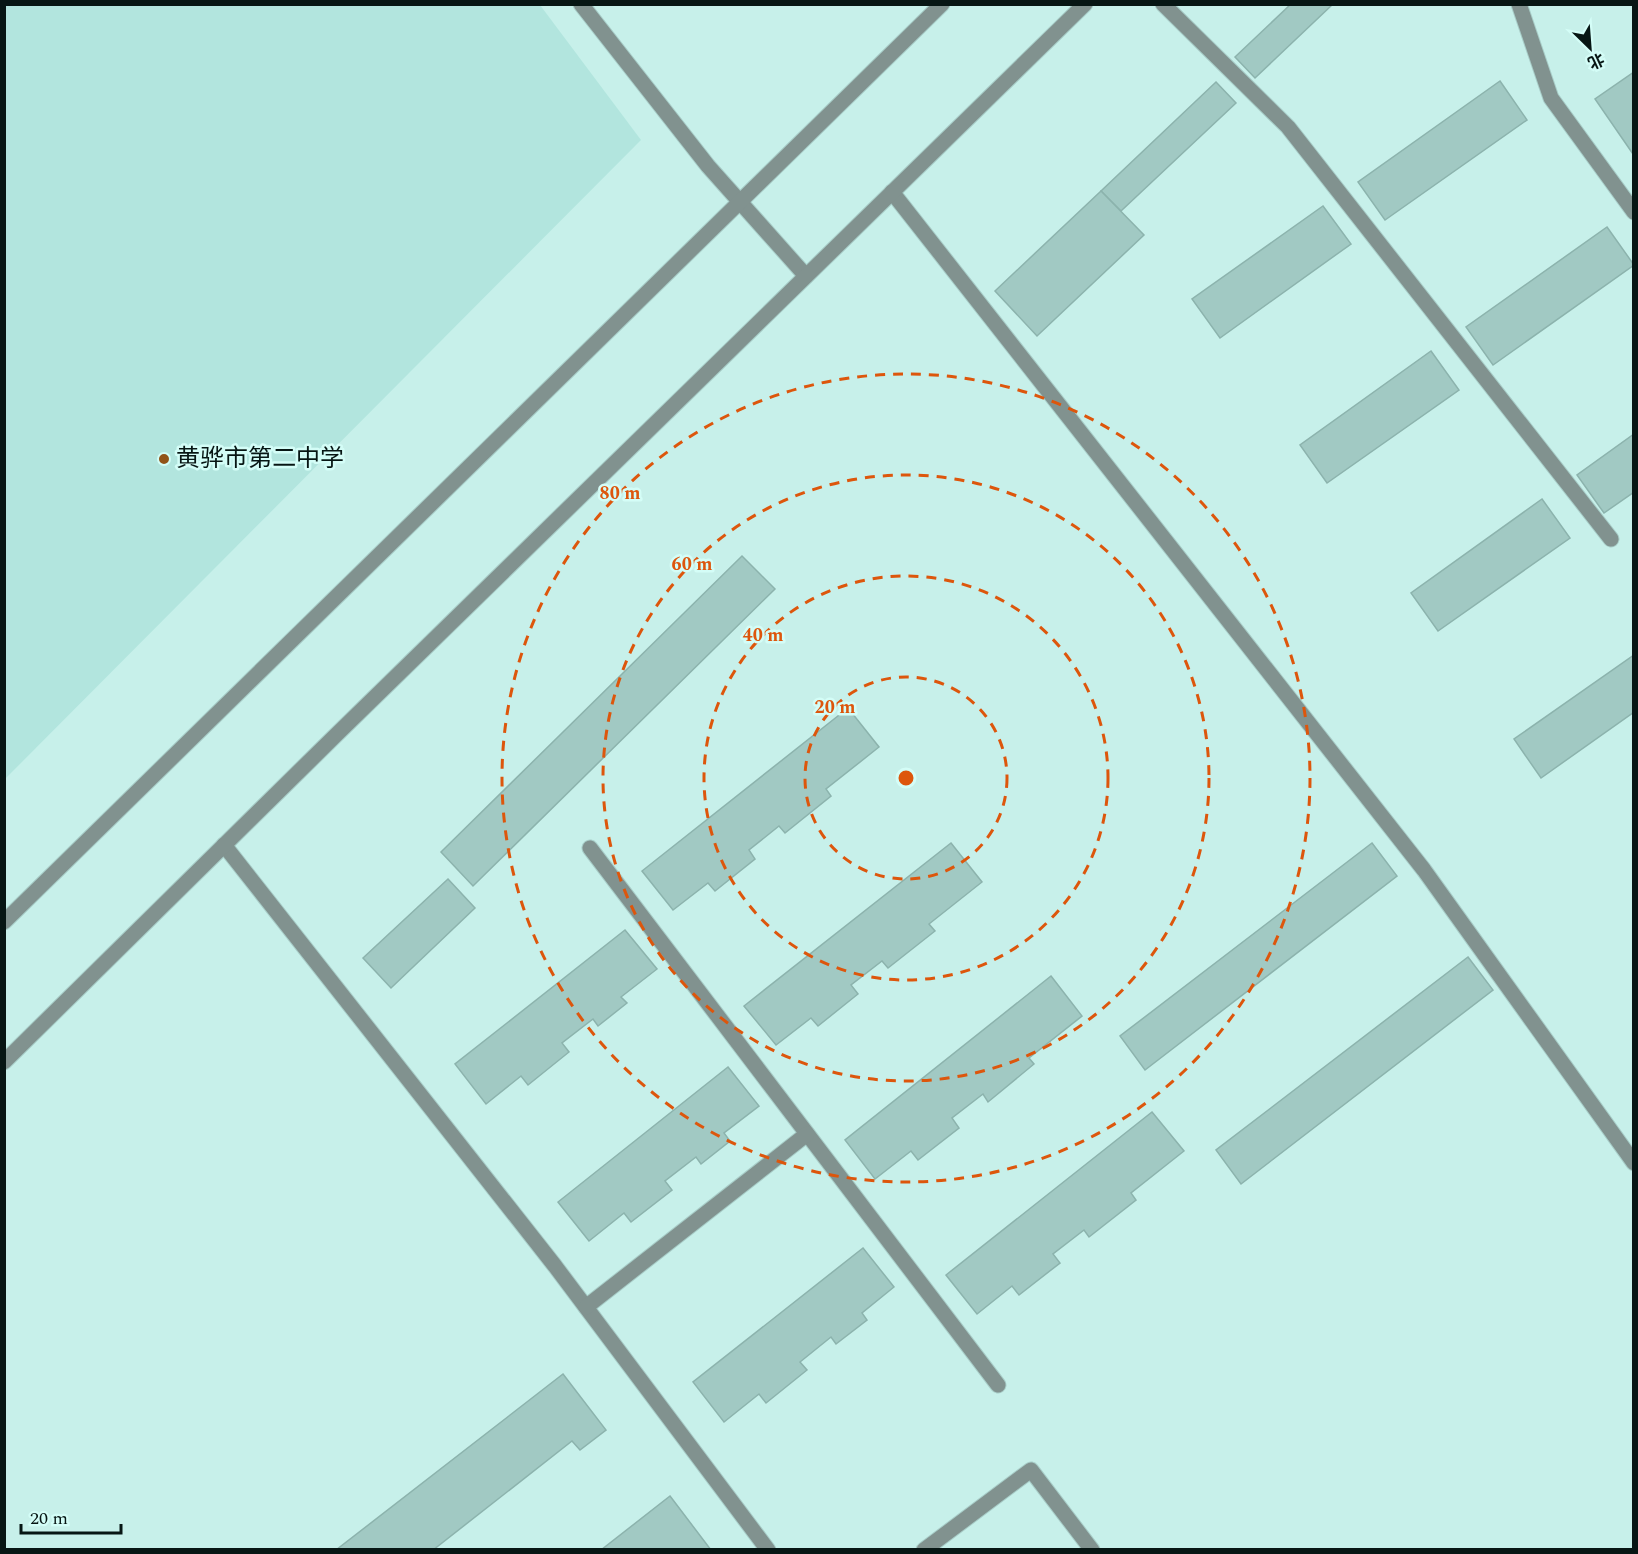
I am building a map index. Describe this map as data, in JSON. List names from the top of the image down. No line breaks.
{"places":["黄骅市第二中学"],"scale_bar":"20 m","north":"bottom right","rings":["80 m","60 m","40 m","20 m"]}
